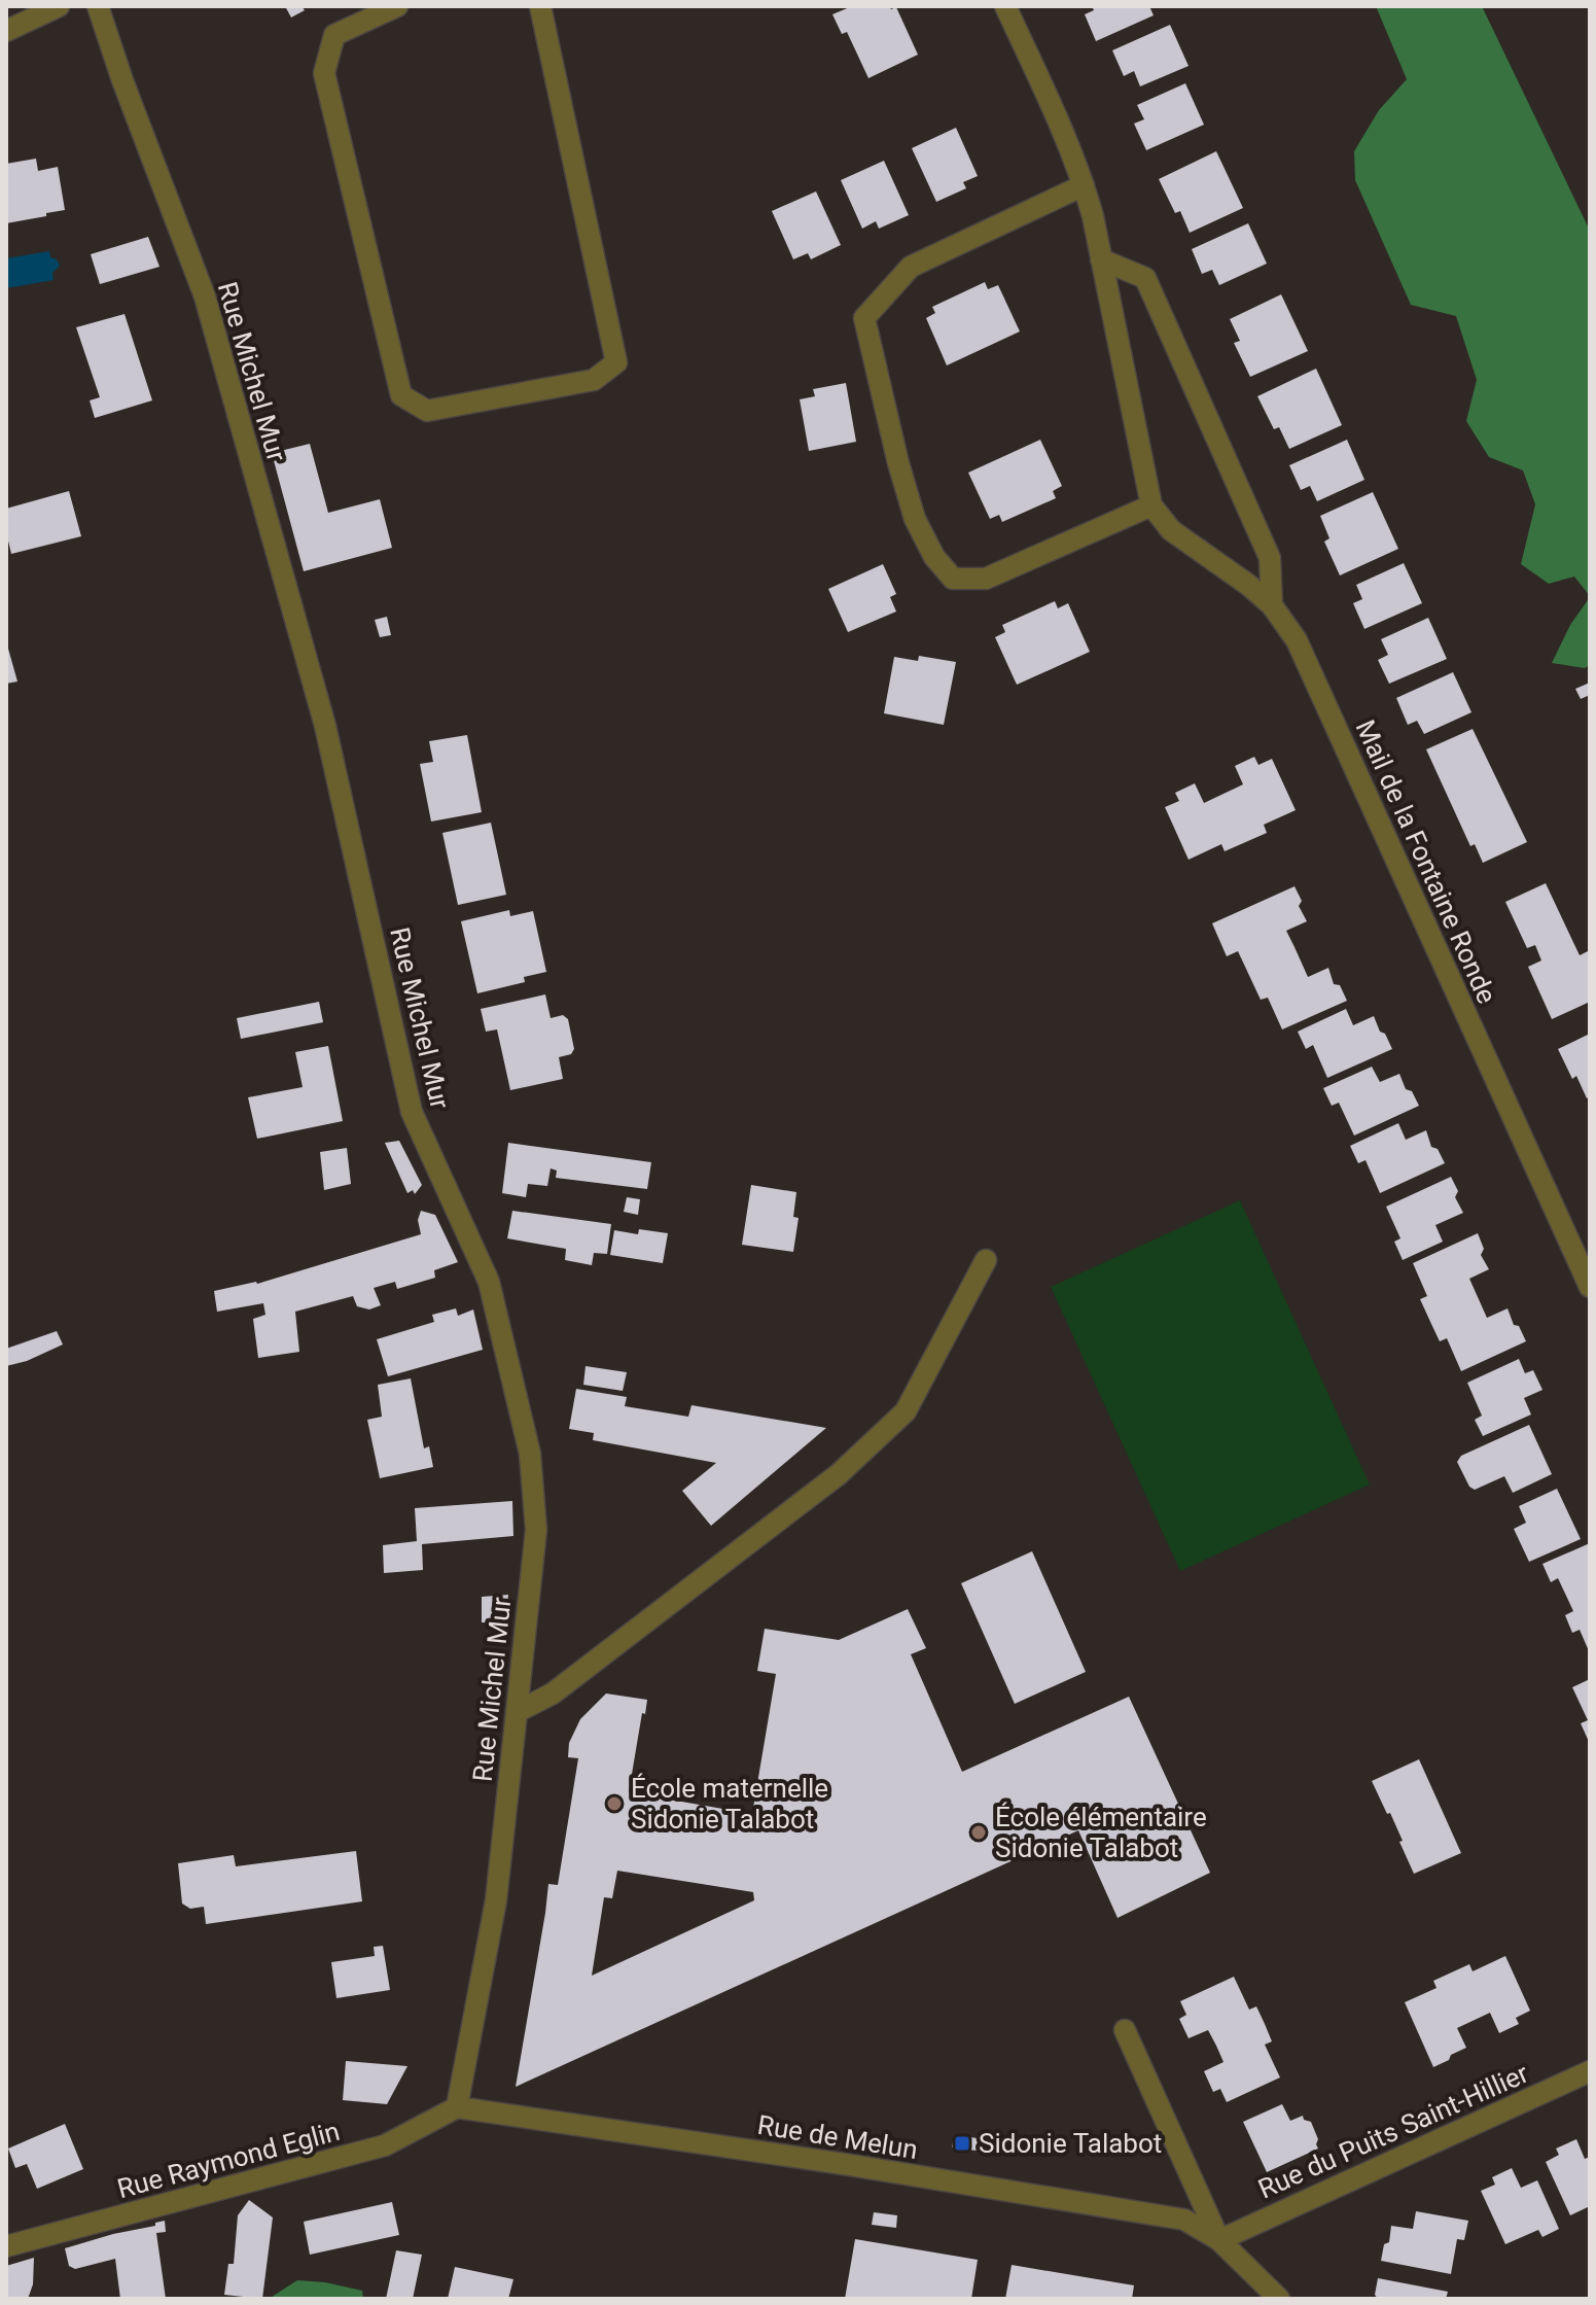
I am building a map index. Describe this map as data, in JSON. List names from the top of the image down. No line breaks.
{"streets":{"street":["Rue Michel Mur","Mail de la Fontaine Ronde","Rue du Puits Saint-Hillier","Rue de Melun","Rue Raymond Eglin"]},"crossings":[["Rue Michel Mur","Rue de Melun"],["Rue Michel Mur","Rue Raymond Eglin"],["Rue du Puits Saint-Hillier","Rue de Melun"],["Rue de Melun","Rue Raymond Eglin"]],"places":{"other":["École maternelle Sidonie Talabot","École élémentaire Sidonie Talabot"],"transit":["Sidonie Talabot"]}}
